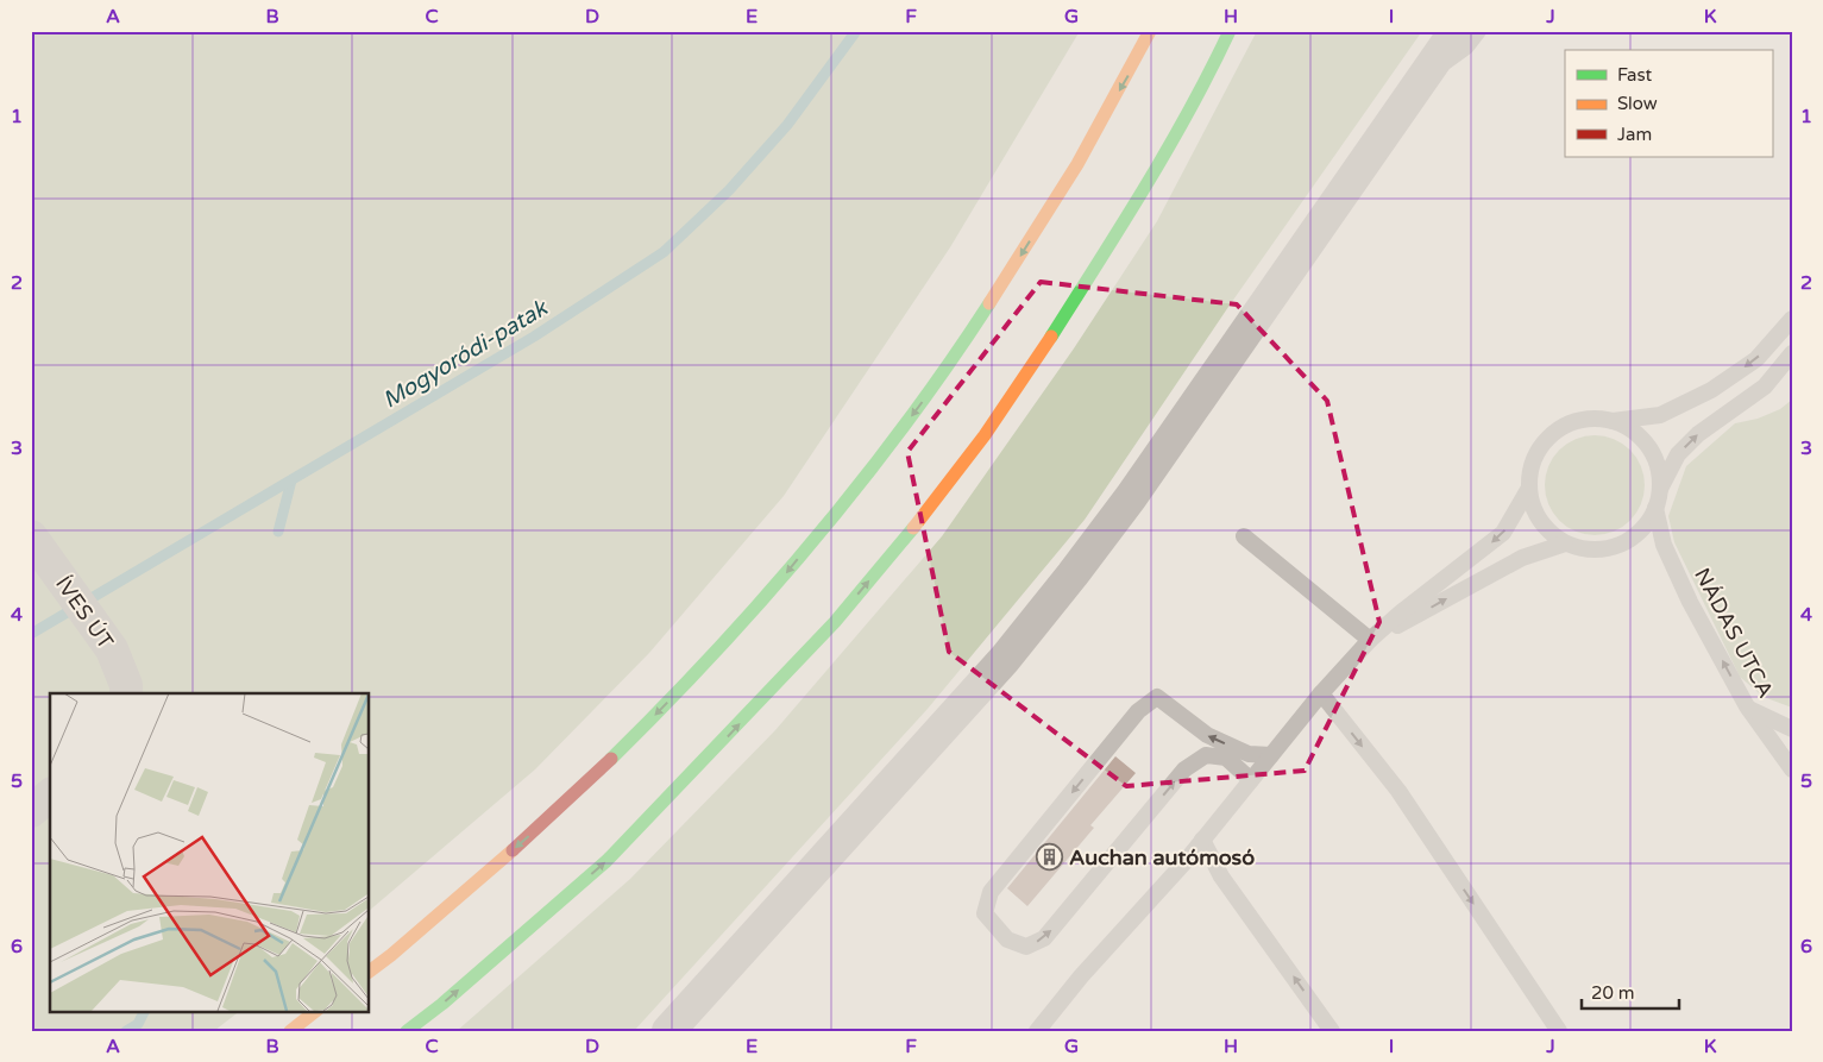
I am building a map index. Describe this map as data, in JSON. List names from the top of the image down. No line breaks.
{"streets":{"street":["ÍVES ÚT"],"lane":["NÁDAS UTCA"]},"one_way":["NÁDAS UTCA"],"water":["Mogyoródi-patak"],"places":{"building":["Auchan autómosó"]},"legend":["Fast","Slow","Jam"],"scale_bar":"20 m","grid":{"columns":["A","B","C","D","E","F","G","H","I","J","K"],"rows":["1","2","3","4","5","6"]}}
